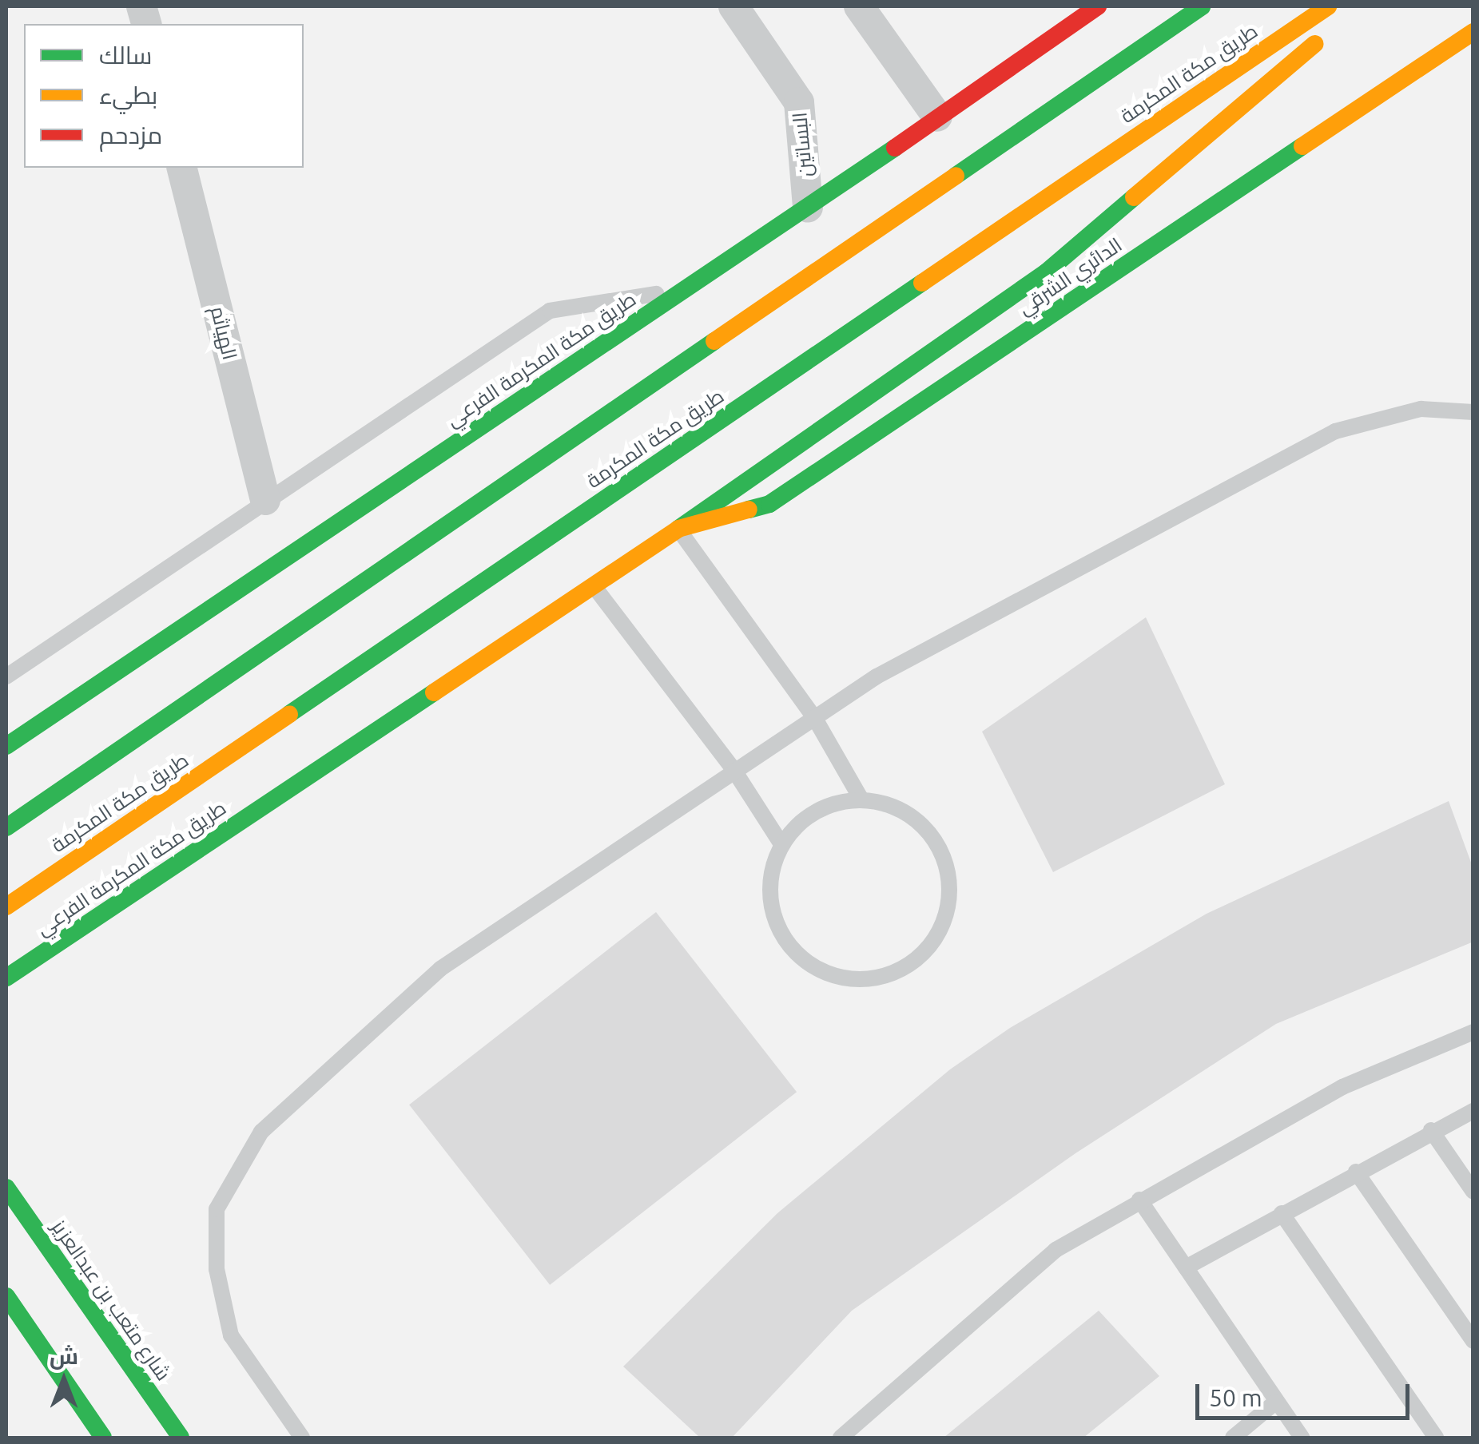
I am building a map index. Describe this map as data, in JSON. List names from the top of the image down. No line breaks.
{"streets":{"main road":["طريق مكة المكرمة","الدائري الشرقي","طريق مكة المكرمة الفرعي","شارع متعب بن عبدالعزيز"],"street":["البساتين","الهياثم"]},"crossings":[["البساتين","طريق مكة المكرمة الفرعي"],["الدائري الشرقي","طريق مكة المكرمة الفرعي"]],"legend":["سالك","بطيء","مزدحم"],"scale_bar":"50 m","north":"top"}
